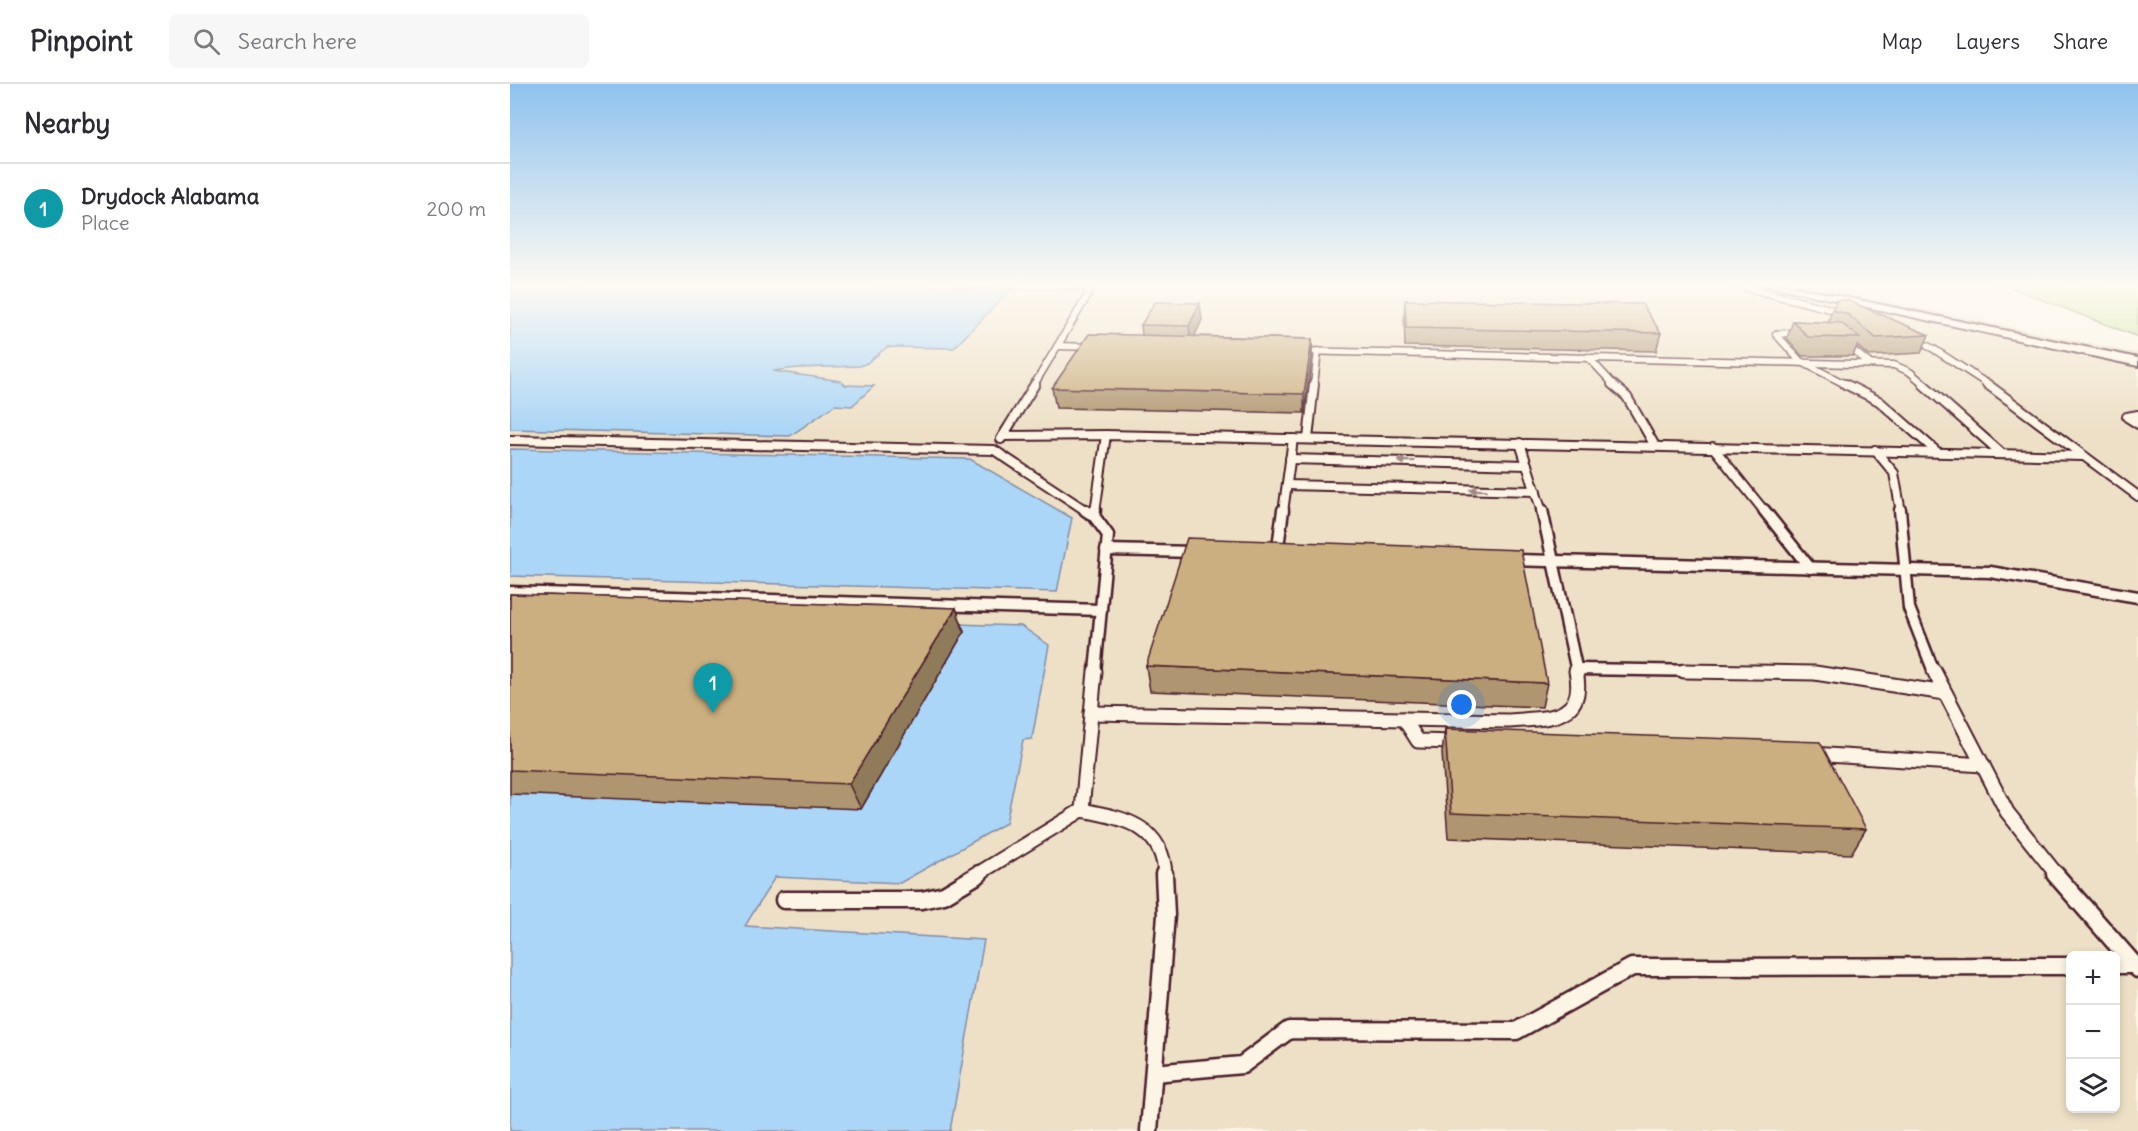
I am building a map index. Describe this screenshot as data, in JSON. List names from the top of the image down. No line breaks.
{"page":{"header":"Pinpoint","search":"Search here","nav":["Map","Layers","Share"],"heading":"Nearby","list":[{"mark":"1","name":"Drydock Alabama","note":"Place","value":"200 m"}],"pins":"1","map_buttons":["+","−"]}}
